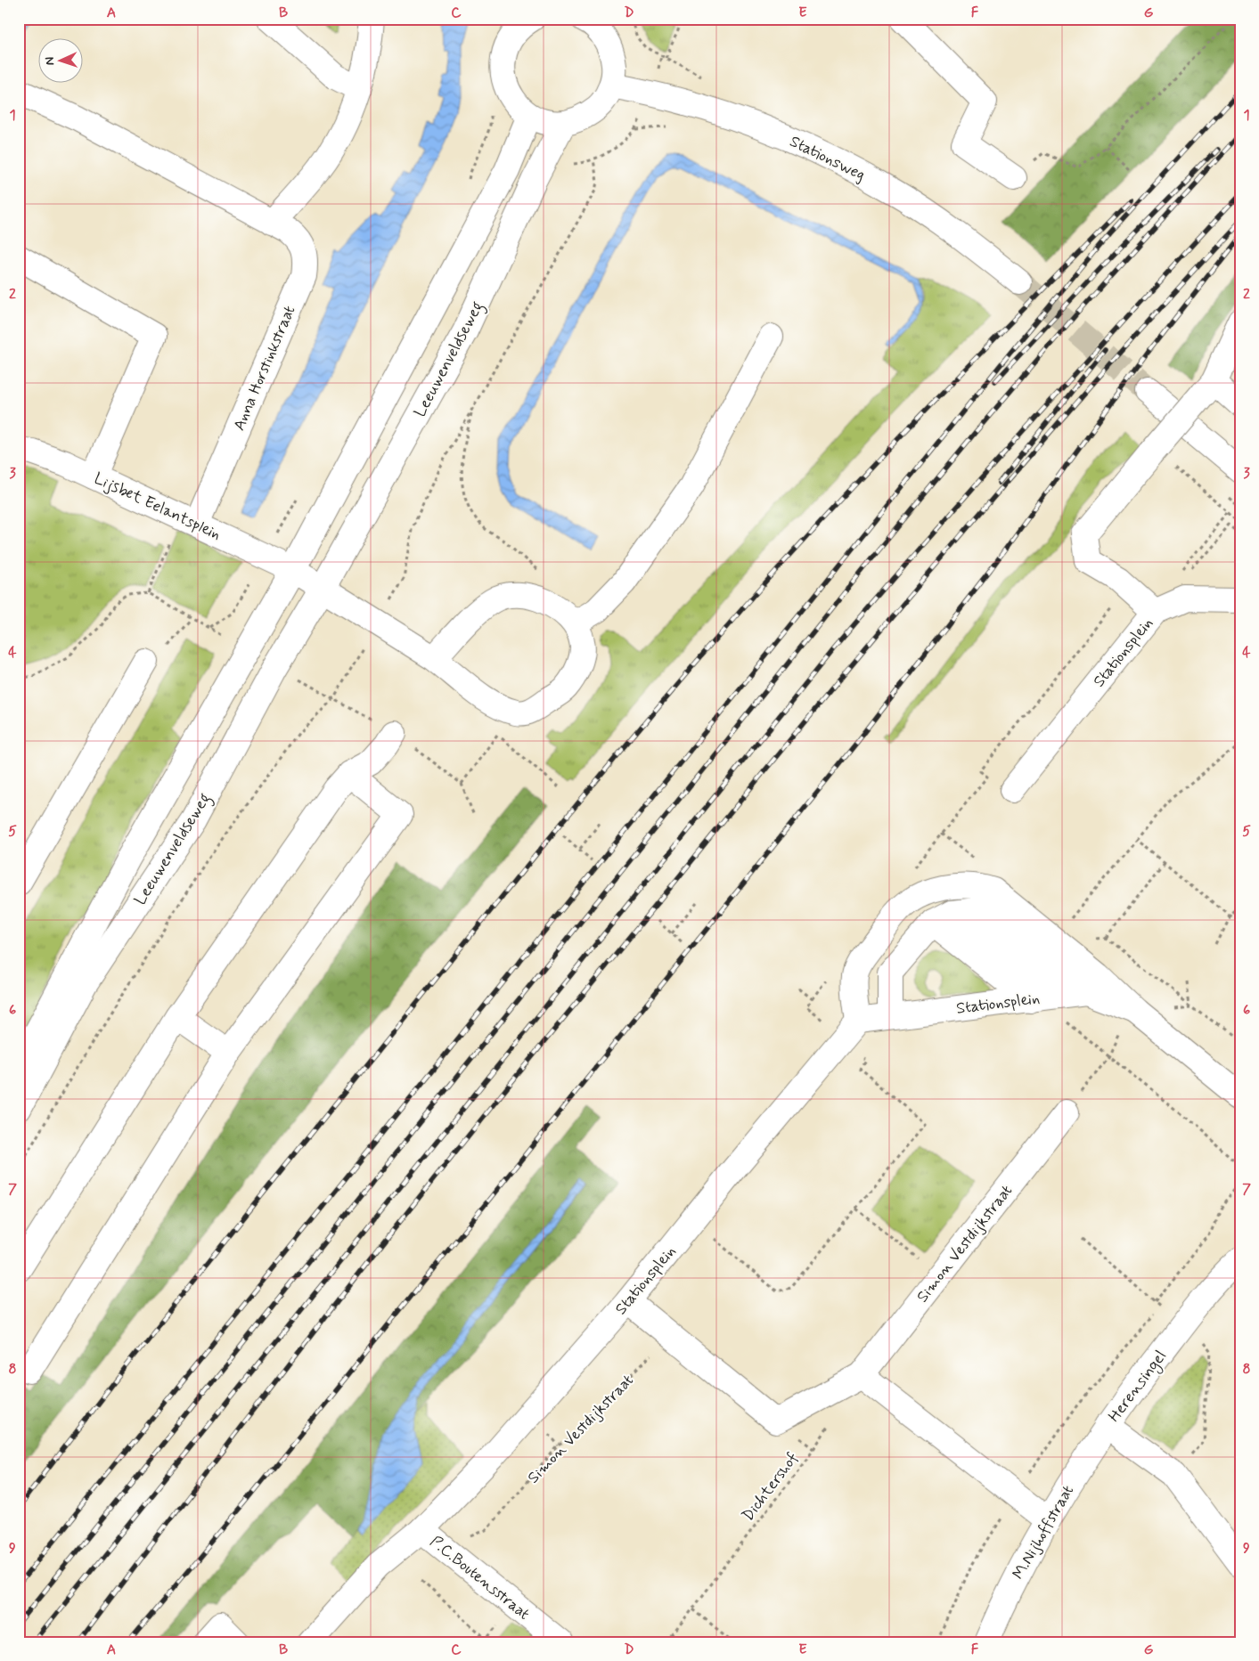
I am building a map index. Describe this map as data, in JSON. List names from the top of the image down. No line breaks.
{"streets":{"street":["Stationsweg","Leeuwenveldseweg","Anna Horstinkstraat","Lijsbet Eelantsplein","Stationsplein","Simon Vestdijkstraat","Herensingel","M.Nijhoffstraat","P.C.Boutensstraat"],"path":["Dichtershof"]},"crossings":[["Leeuwenveldseweg","Lijsbet Eelantsplein"],["Anna Horstinkstraat","Lijsbet Eelantsplein"],["Stationsplein","Simon Vestdijkstraat"],["Stationsplein","P.C.Boutensstraat"],["Simon Vestdijkstraat","P.C.Boutensstraat"],["Herensingel","M.Nijhoffstraat"]],"north":"left","grid":{"columns":["A","B","C","D","E","F","G"],"rows":["1","2","3","4","5","6","7","8","9"]}}
